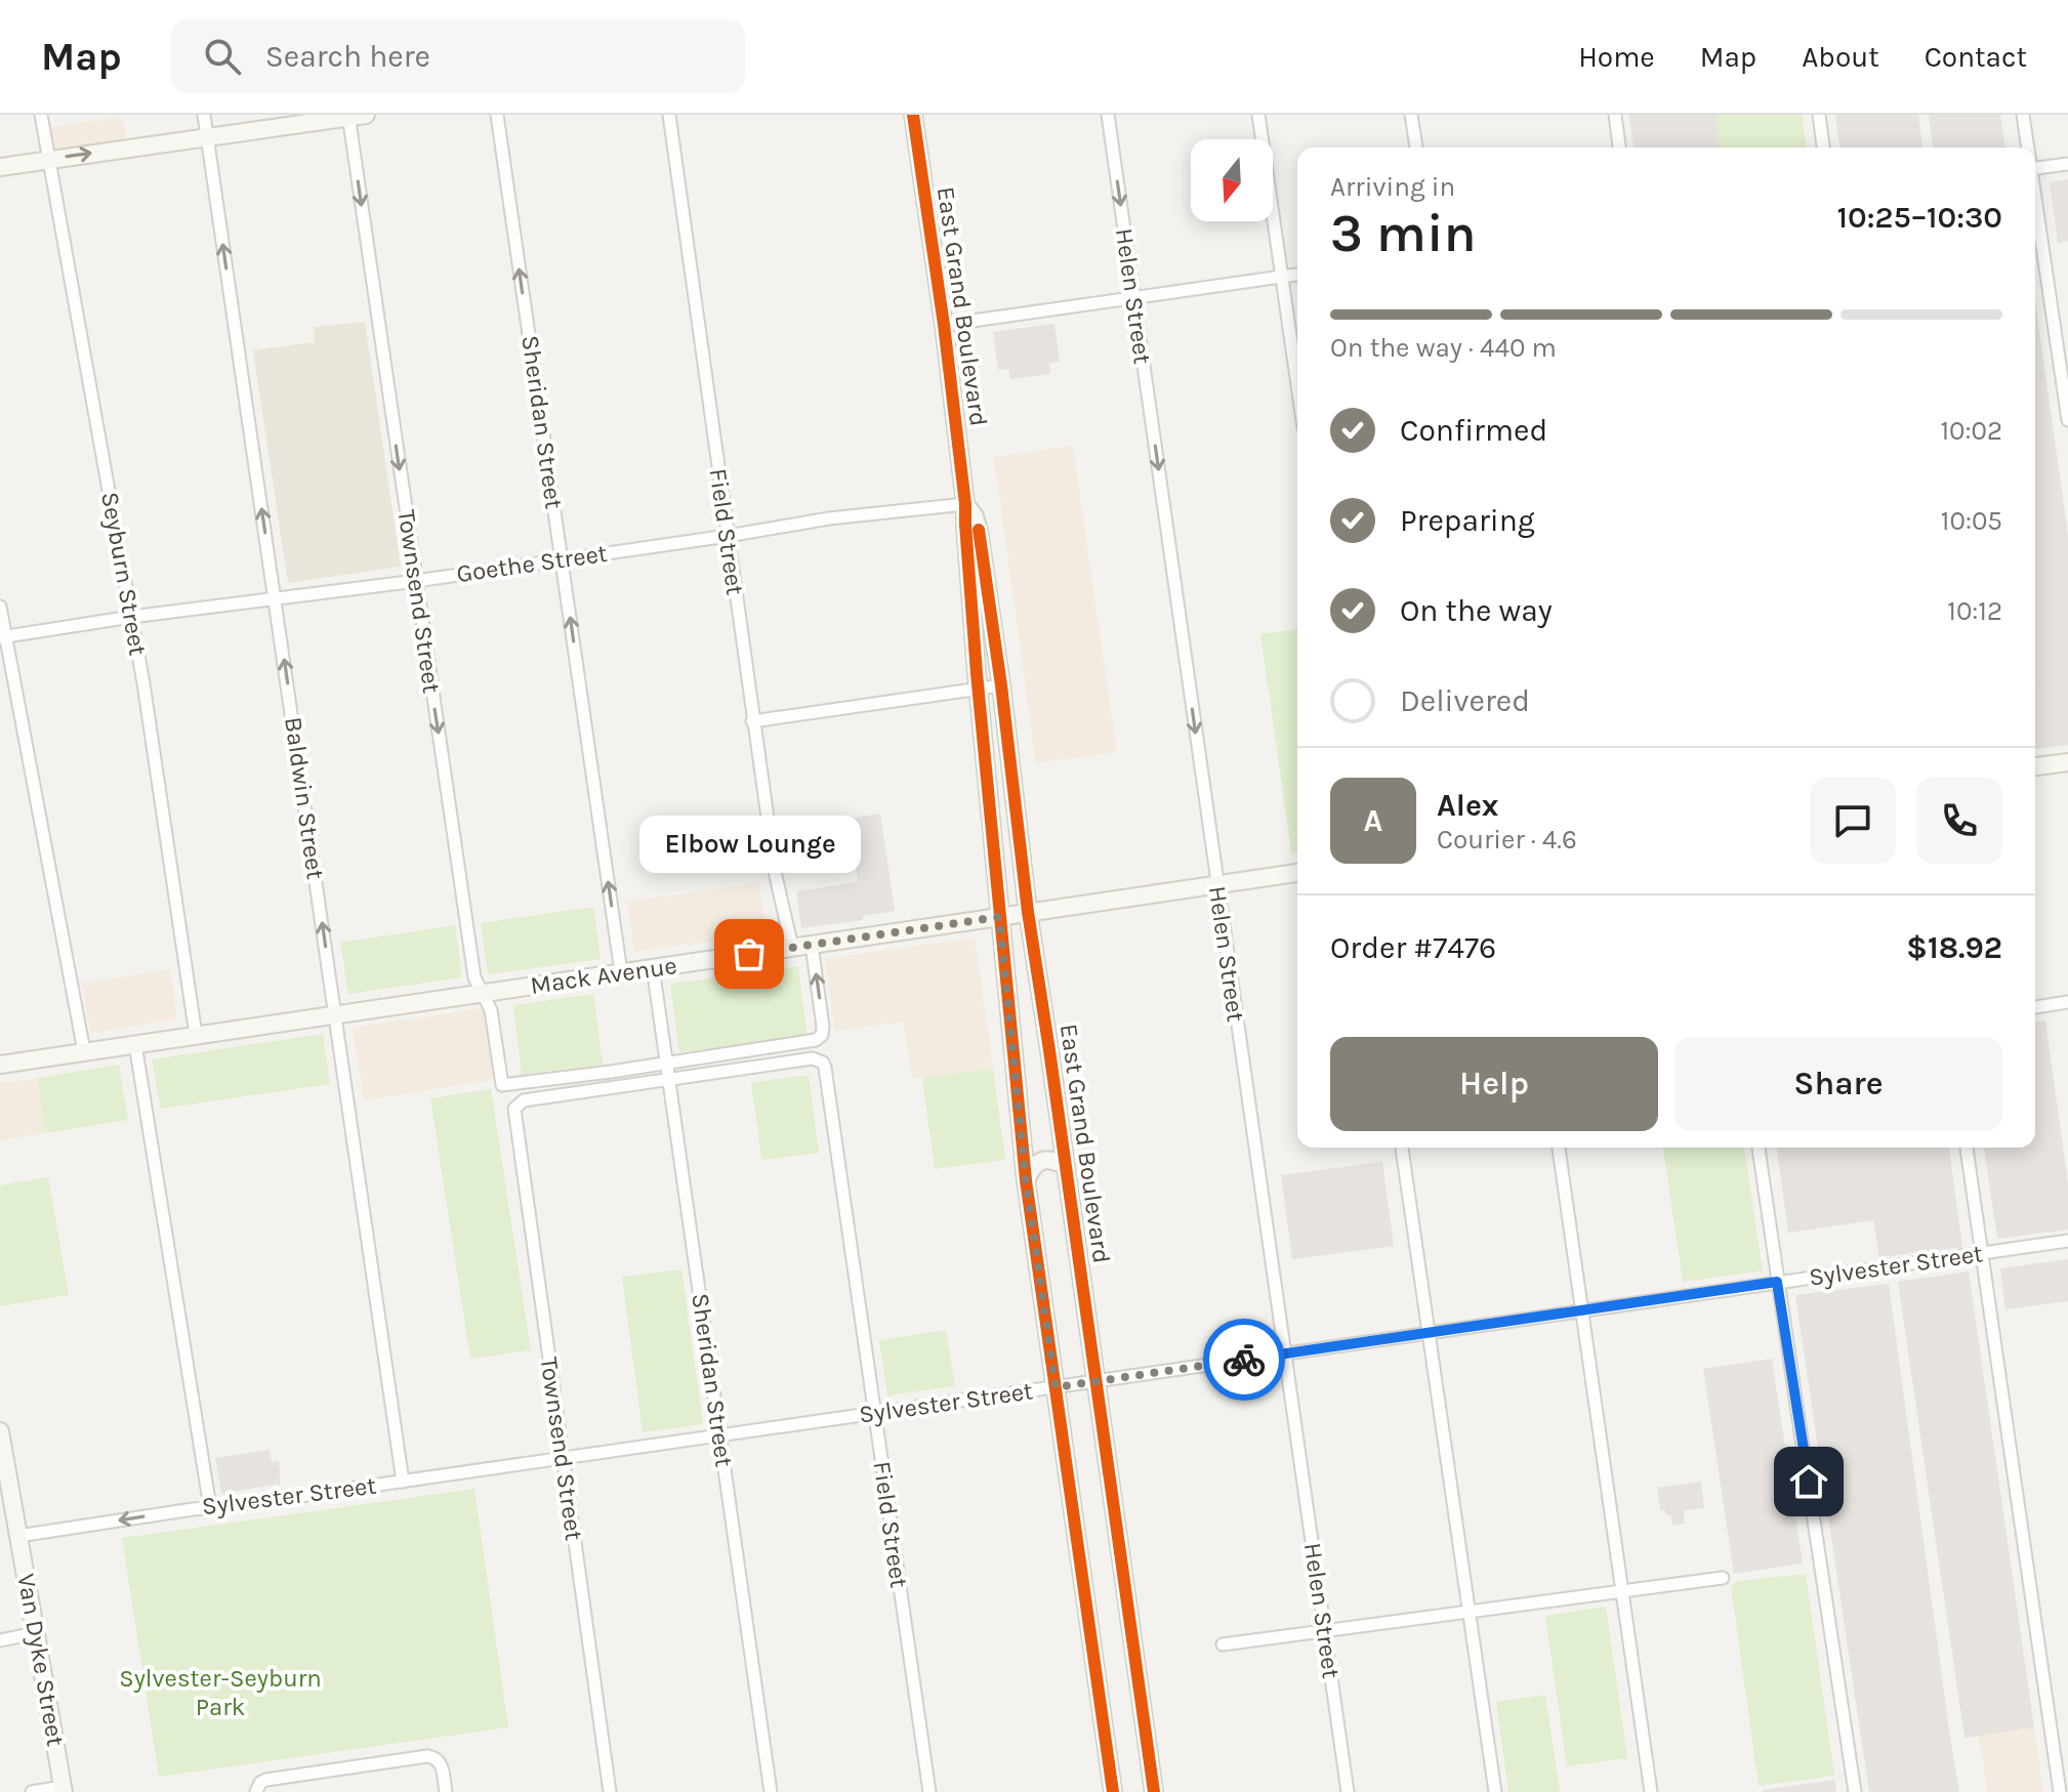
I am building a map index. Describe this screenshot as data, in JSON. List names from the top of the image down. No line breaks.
{"streets":{"main road":["East Grand Boulevard","Mack Avenue","Van Dyke Street"],"street":["Helen Street","Sheridan Street","Field Street","Goethe Street","Seyburn Street","Townsend Street","Baldwin Street","Sylvester Street"]},"crossings":[["Helen Street","Mack Avenue"],["Helen Street","Sylvester Street"],["East Grand Boulevard","Goethe Street"],["East Grand Boulevard","Mack Avenue"],["East Grand Boulevard","Sylvester Street"],["Sheridan Street","Field Street"],["Sheridan Street","Goethe Street"],["Sheridan Street","Townsend Street"],["Sheridan Street","Mack Avenue"],["Sheridan Street","Sylvester Street"],["Field Street","Goethe Street"],["Field Street","Townsend Street"],["Field Street","Mack Avenue"],["Field Street","Sylvester Street"],["Goethe Street","Seyburn Street"],["Goethe Street","Townsend Street"],["Goethe Street","Baldwin Street"],["Seyburn Street","Mack Avenue"],["Townsend Street","Mack Avenue"],["Townsend Street","Sylvester Street"],["Baldwin Street","Mack Avenue"],["Baldwin Street","Sylvester Street"],["Sylvester Street","Van Dyke Street"]],"one_way":["Helen Street","Sheridan Street","Townsend Street","Baldwin Street"],"parks":["Sylvester-Seyburn Park"],"places":["Elbow Lounge"],"north":"bottom","page":{"header":"Map","search":"Search here","nav":["Home","Map","About","Contact"],"heading":["3 min","Arriving in","10:25–10:30"],"panel":["Alex","Courier · 4.6","Order #7476","$18.92"],"bar":"On the way · 440 m","list":[["Confirmed","10:02"],["Preparing","10:05"],["On the way","10:12"],"Delivered"],"round":"A","bubble":"Elbow Lounge","buttons":["Help","Share"]}}
